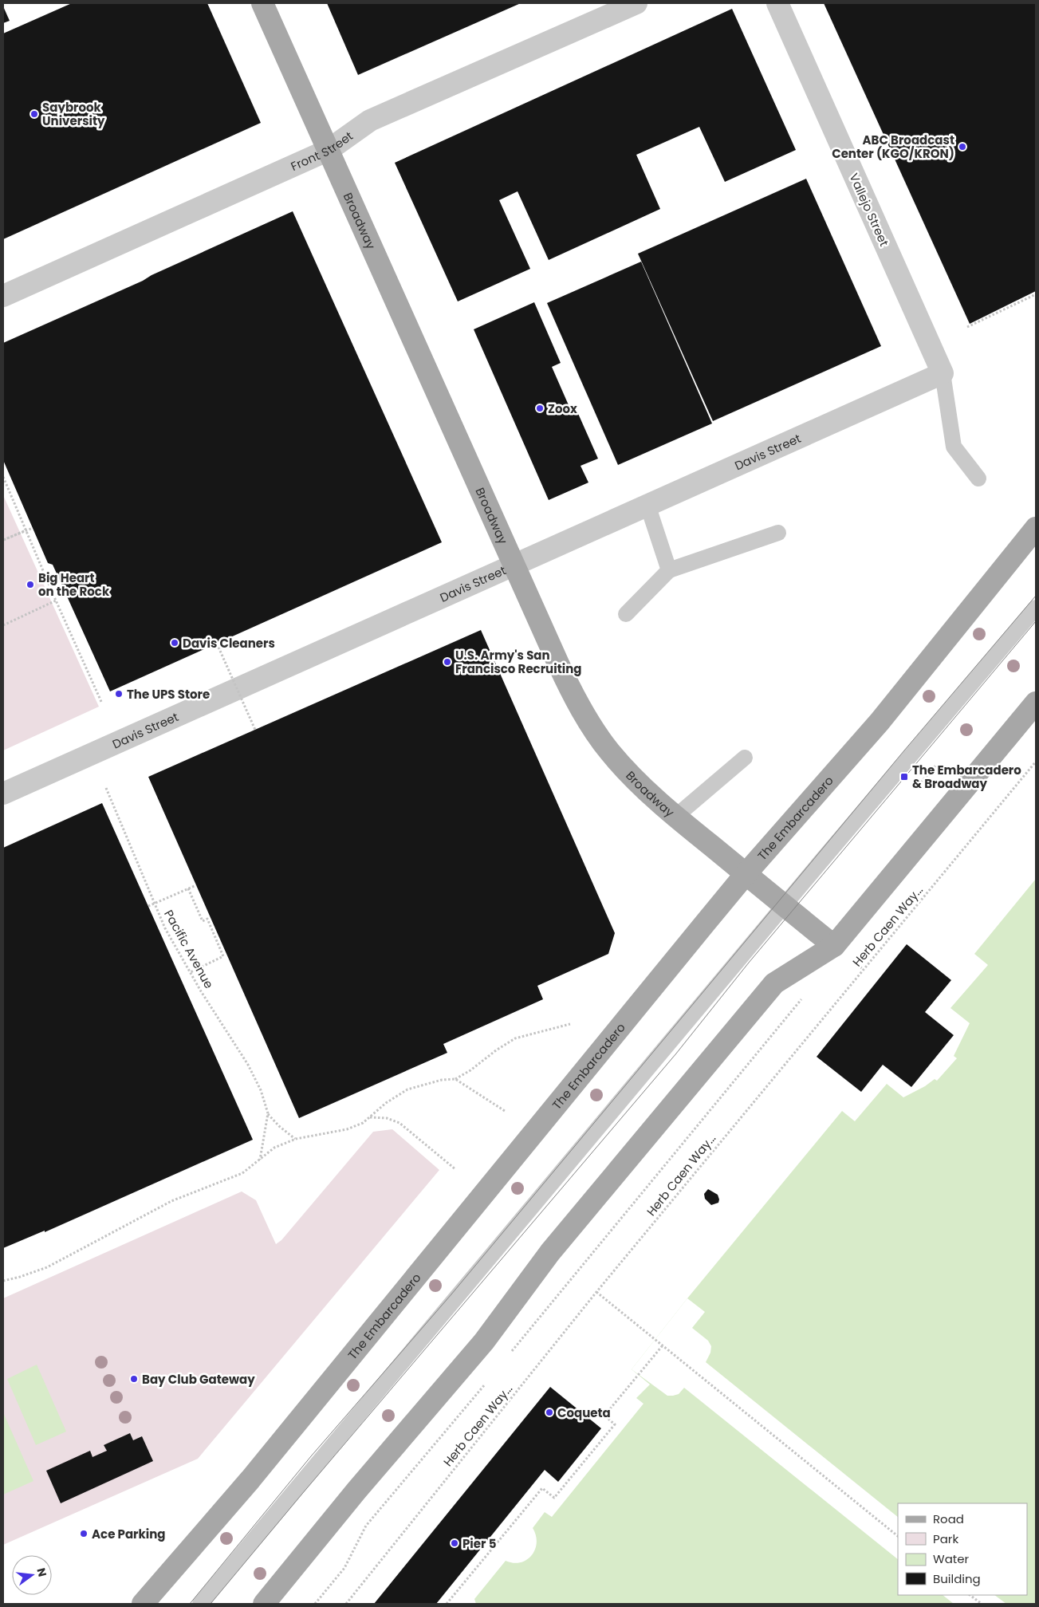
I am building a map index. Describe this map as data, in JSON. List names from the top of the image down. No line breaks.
{"streets":{"main road":["Broadway","The Embarcadero"],"street":["Front Street","Vallejo Street","Davis Street"],"path":["Herb Caen Way...","Pacific Avenue"]},"crossings":[["Front Street","Broadway"],["Vallejo Street","Davis Street"],["Broadway","Davis Street"],["Broadway","The Embarcadero"]],"places":{"other":["Saybrook University","ABC Broadcast Center (KGO/KRON)","Zoox","Big Heart on the Rock","Davis Cleaners","U.S. Army's San Francisco Recruiting","The UPS Store","Bay Club Gateway","Coqueta","Ace Parking","Pier 5"],"transit":["The Embarcadero & Broadway"]},"legend":["Road","Park","Water","Building"],"north":"right"}
